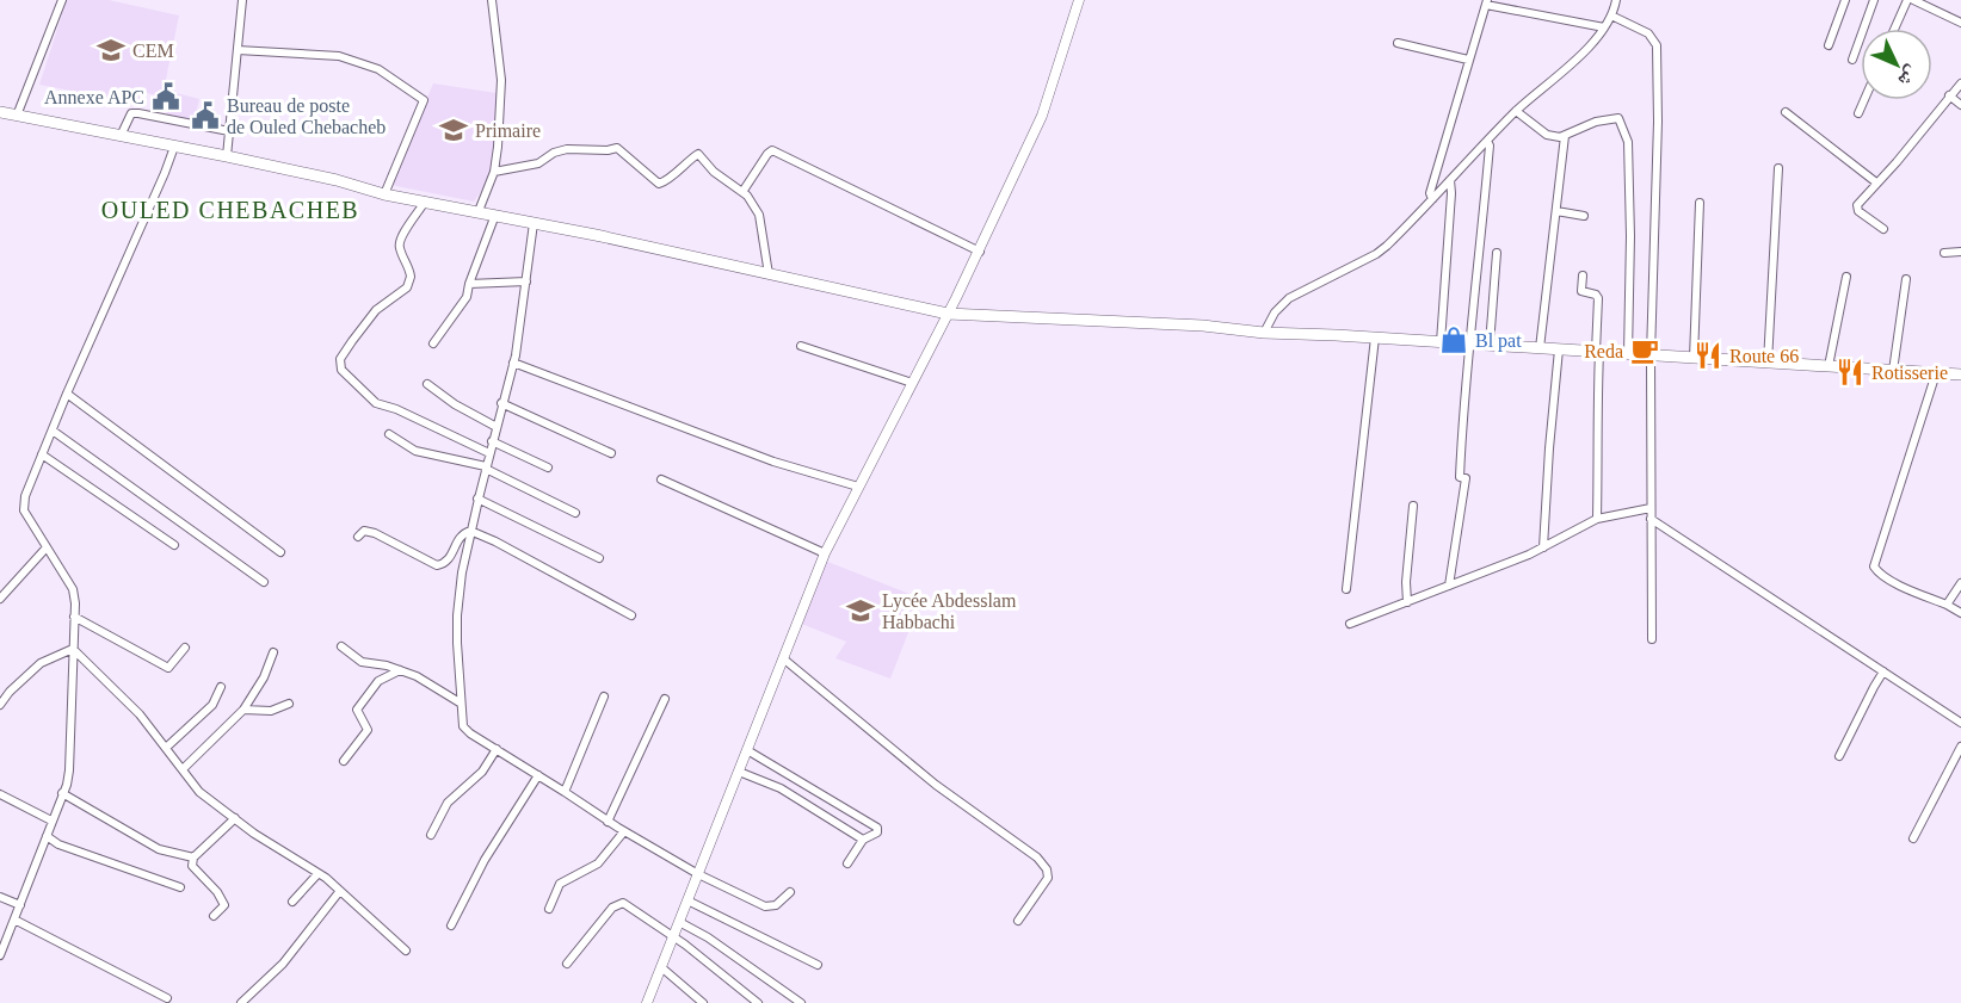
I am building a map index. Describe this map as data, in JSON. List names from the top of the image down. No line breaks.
{"districts":["OULED CHEBACHEB"],"places":{"school or university":["CEM","Primaire","Lycée Abdesslam Habbachi"],"public building":["Annexe APC","Bureau de poste de Ouled Chebacheb"],"shop":["Bl pat"],"cafe":["Reda"],"restaurant":["Route 66","Rotisserie"]},"north":"bottom right"}
